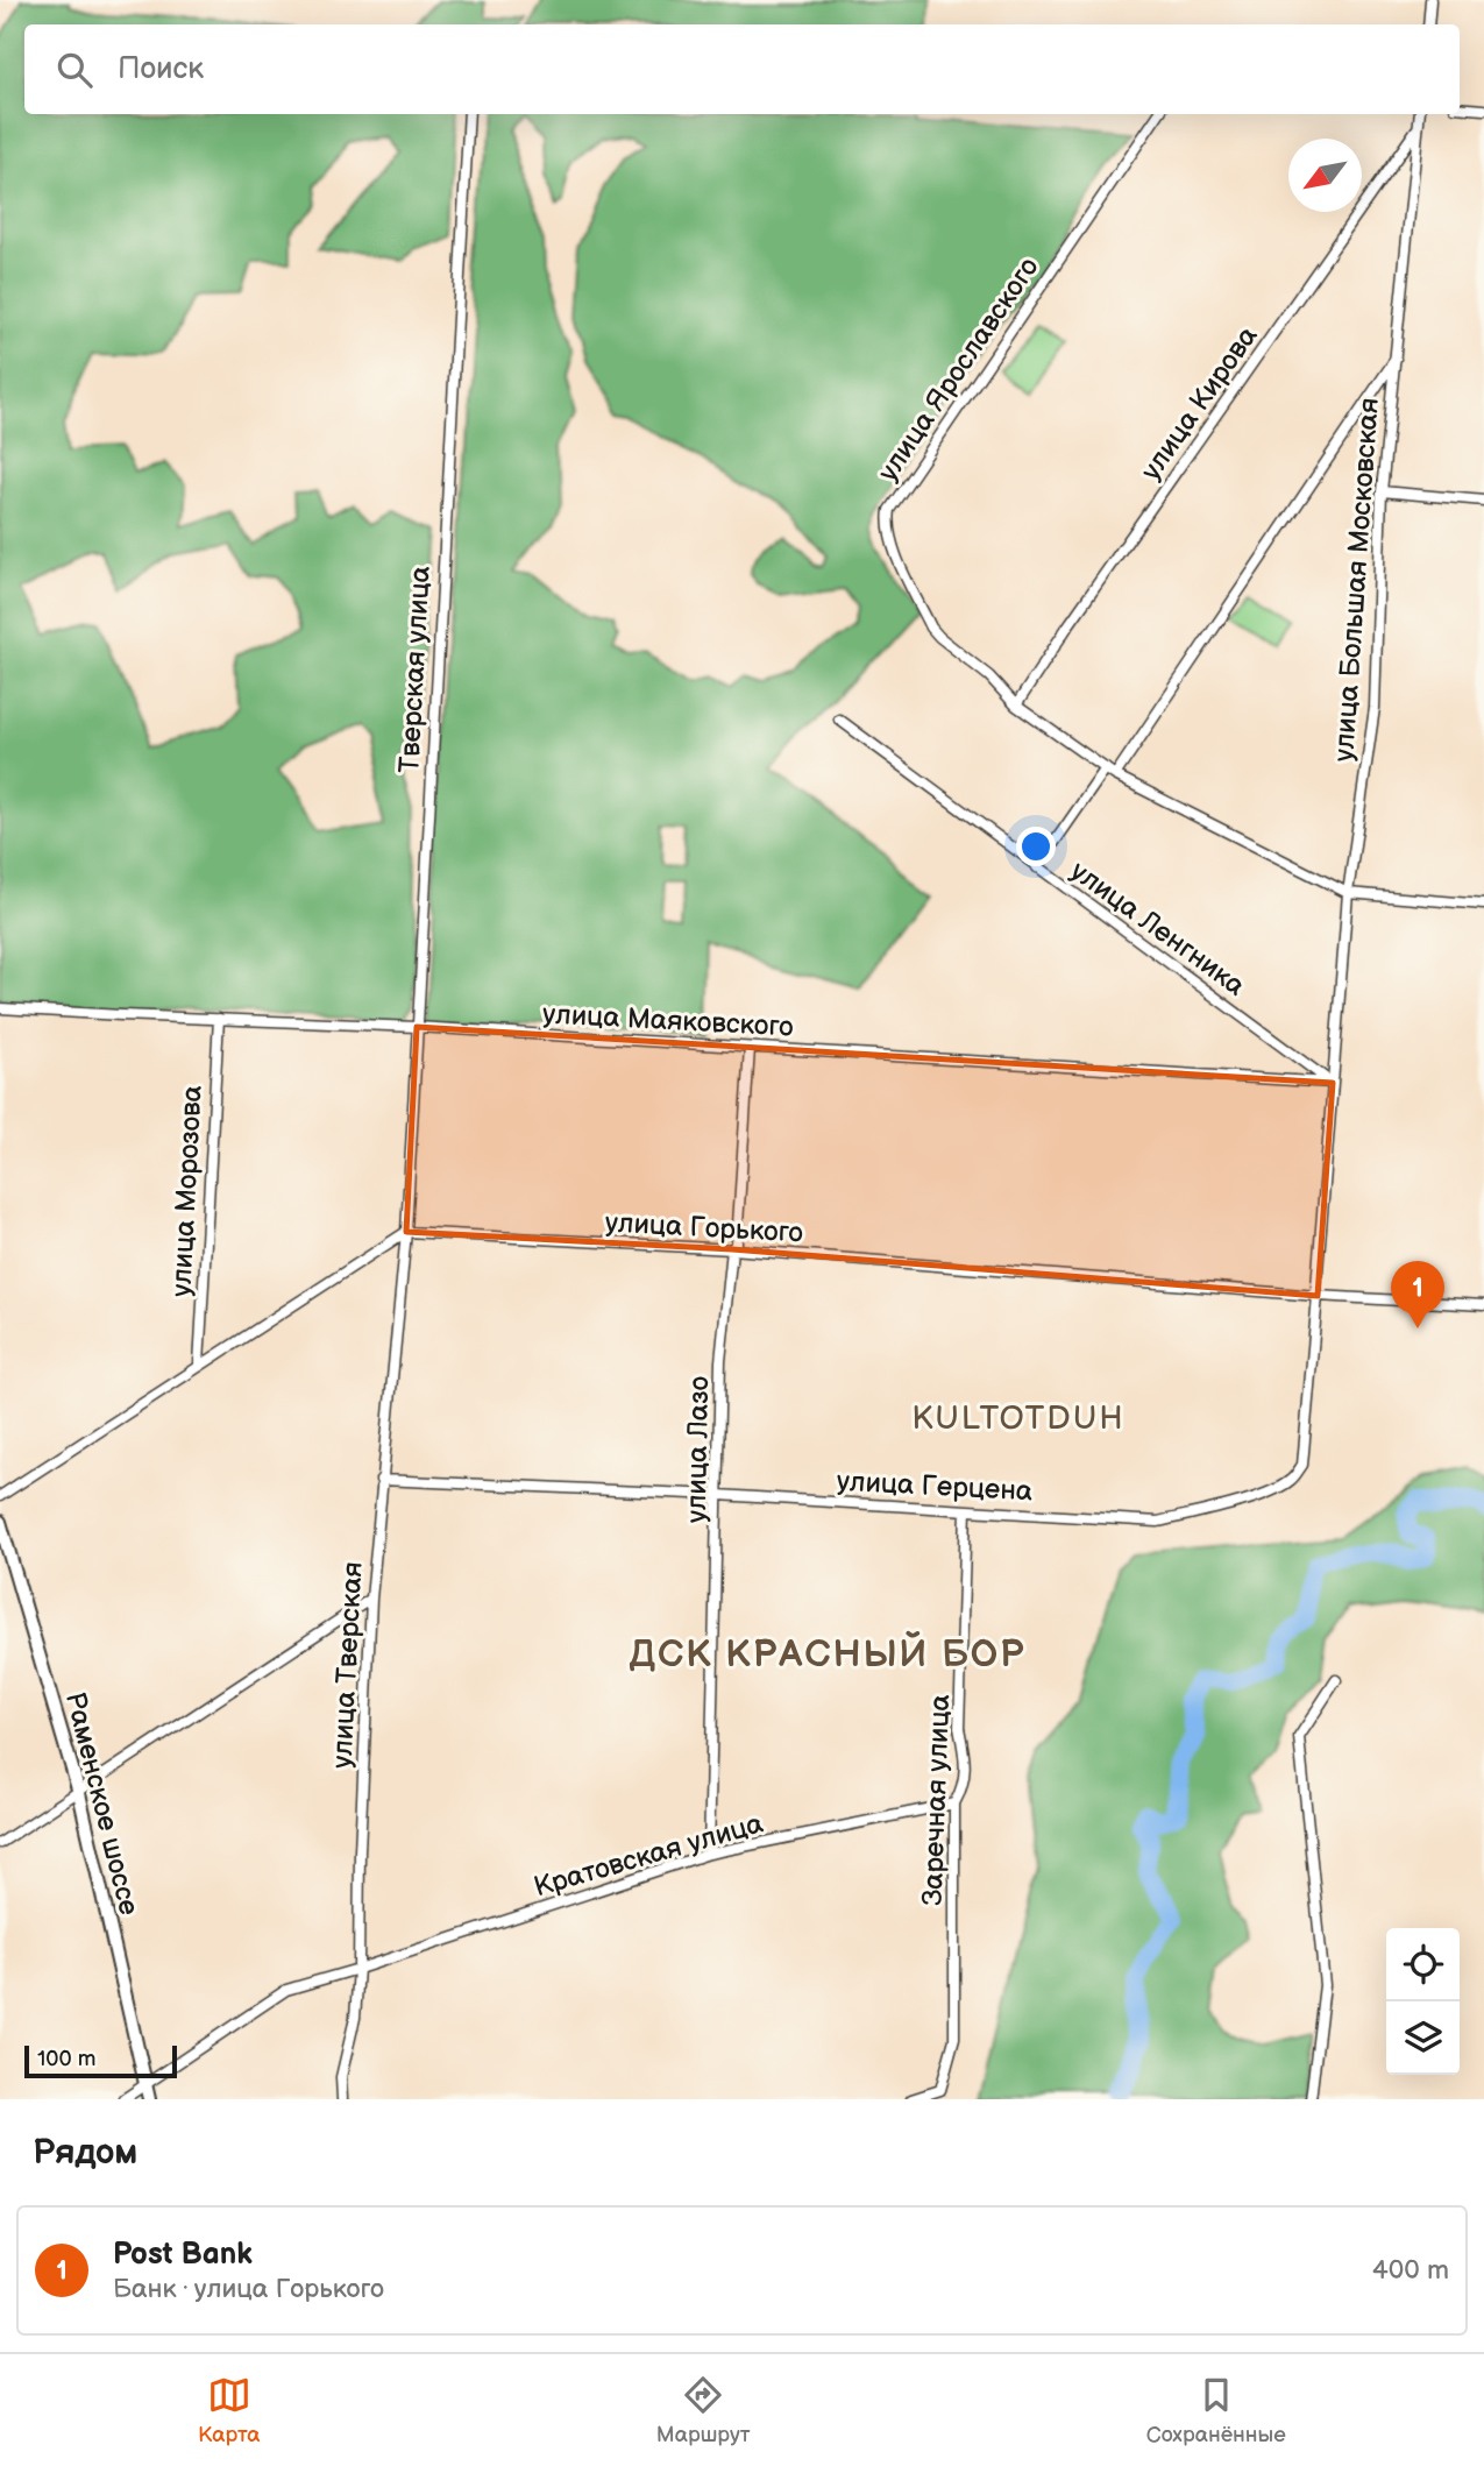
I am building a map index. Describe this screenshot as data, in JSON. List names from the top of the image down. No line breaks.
{"streets":{"main road":["Раменское шоссе"],"street":["улица Ярославского","улица Кирова","улица Большая Московская","Тверская улица","улица Ленгника","улица Маяковского","улица Морозова","улица Горького","улица Лазо","улица Герцена","улица Тверская","Заречная улица","Кратовская улица"]},"crossings":[["улица Ярославского","улица Кирова"],["улица Ярославского","улица Большая Московская"],["улица Кирова","улица Большая Московская"],["улица Большая Московская","улица Ленгника"],["улица Большая Московская","улица Маяковского"],["улица Большая Московская","улица Горького"],["улица Большая Московская","улица Герцена"],["Тверская улица","улица Маяковского"],["Тверская улица","улица Горького"],["Тверская улица","улица Тверская"],["улица Ленгника","улица Маяковского"],["улица Маяковского","улица Морозова"],["улица Маяковского","улица Лазо"],["улица Горького","улица Лазо"],["улица Горького","улица Герцена"],["улица Горького","улица Тверская"],["улица Лазо","улица Герцена"],["улица Лазо","Кратовская улица"],["улица Герцена","улица Тверская"],["улица Герцена","Заречная улица"],["улица Тверская","Кратовская улица"],["Заречная улица","Кратовская улица"],["Раменское шоссе","Кратовская улица"]],"districts":["KULTOTDUH","ДСК КРАСНЫЙ БОР"],"scale_bar":"100 m","north":"bottom left","page":{"search":"Поиск","pins":"1","scale":"100 m","heading":"Рядом","list":[{"mark":"1","name":"Post Bank","note":"Банк · улица Горького","value":"400 m"}],"nav":["Карта","Маршрут","Сохранённые"]}}
